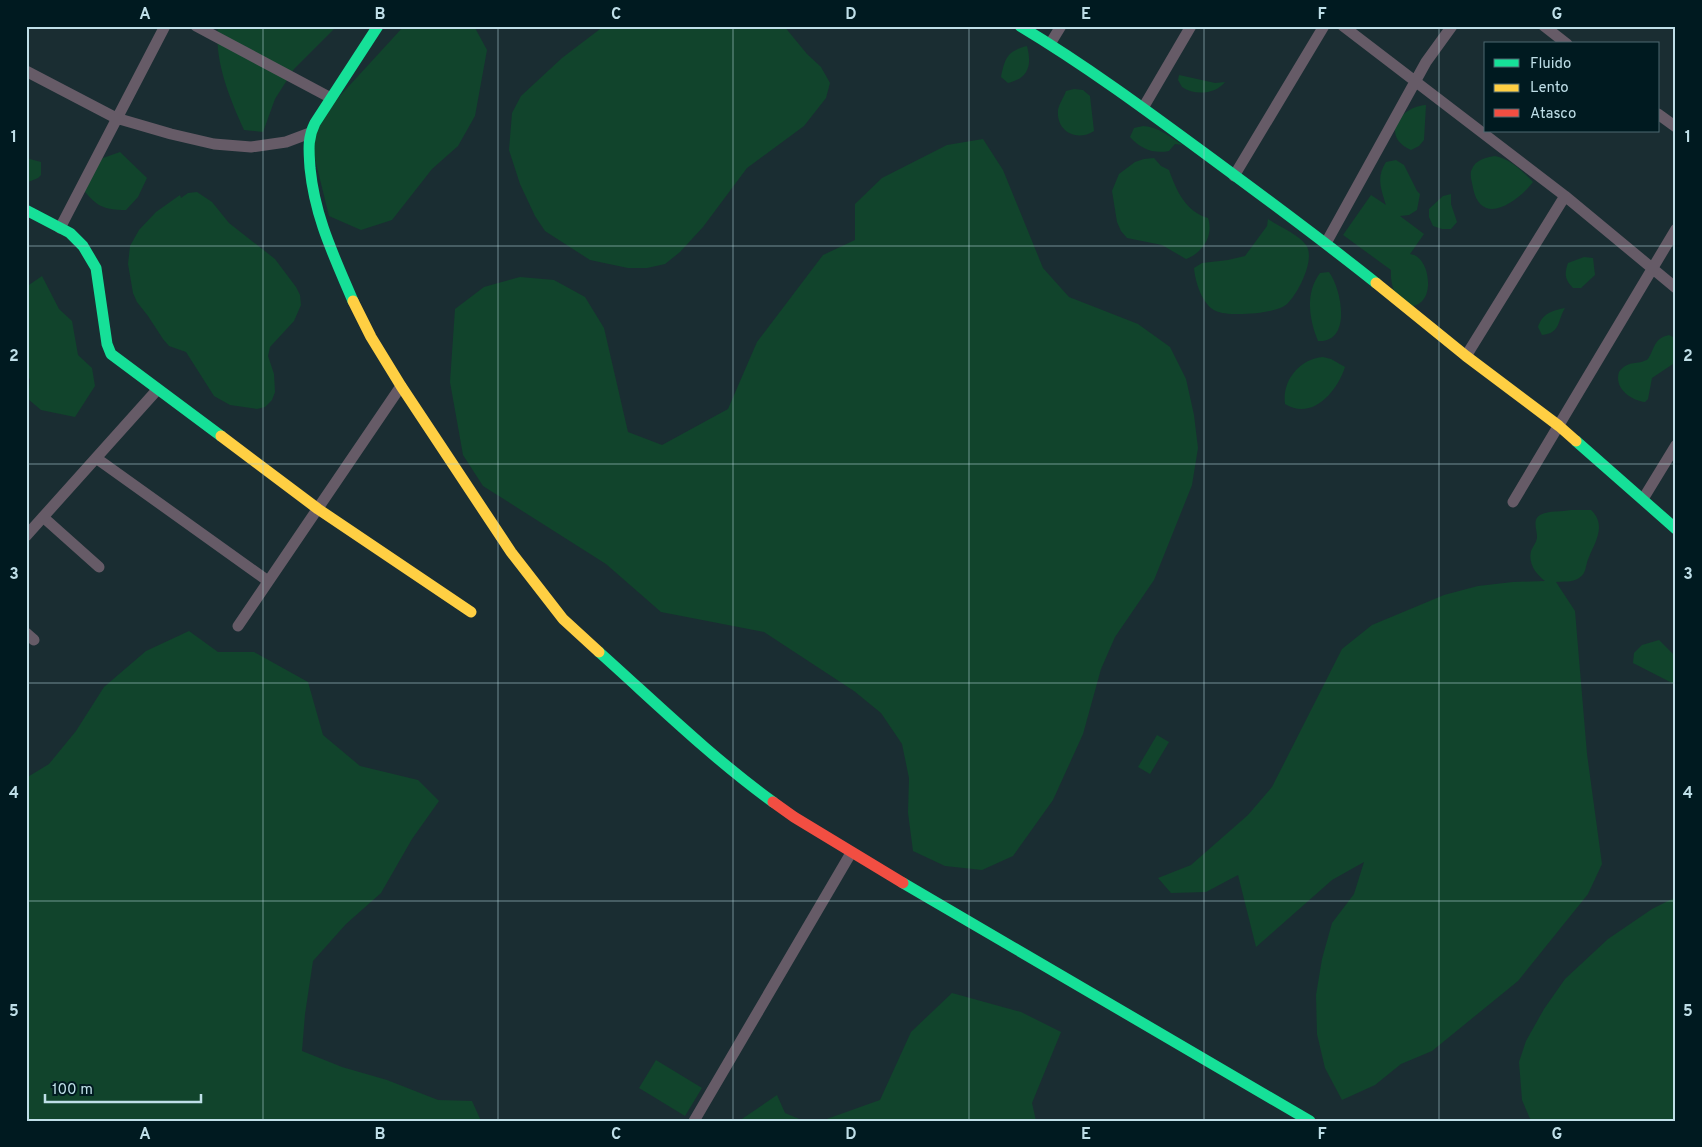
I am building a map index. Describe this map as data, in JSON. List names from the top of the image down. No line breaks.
{"legend":["Fluido","Lento","Atasco"],"scale_bar":"100 m","grid":{"columns":["A","B","C","D","E","F","G"],"rows":["1","2","3","4","5"]}}
